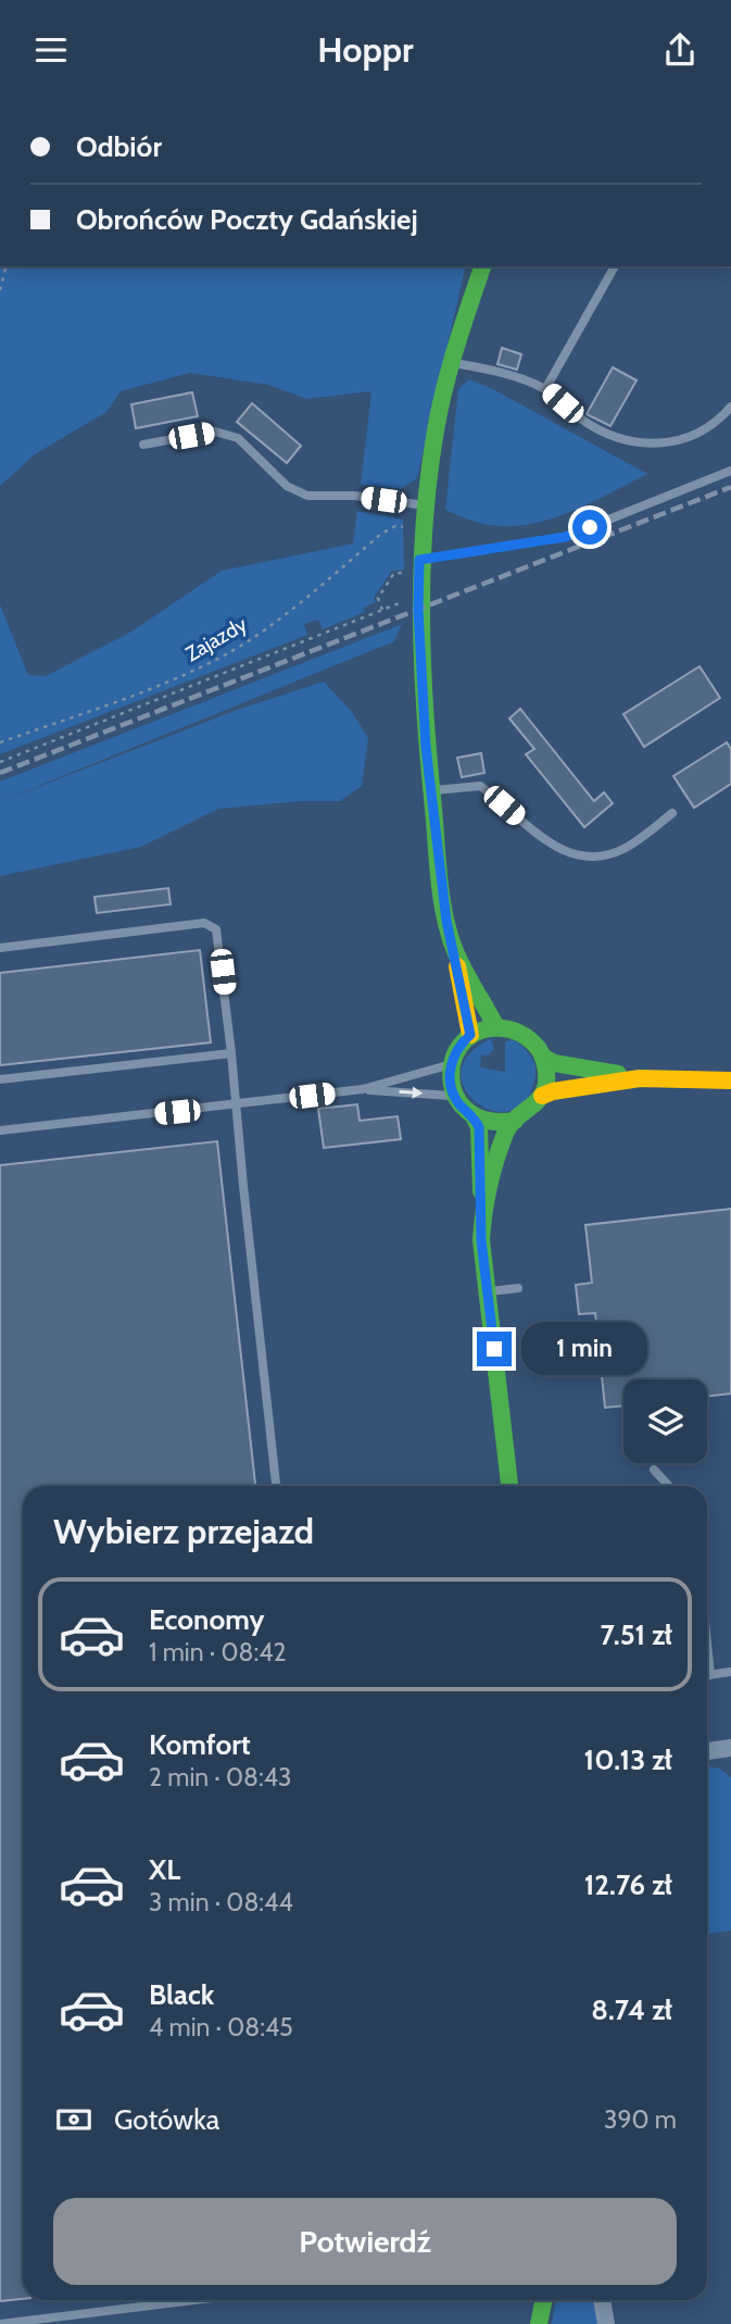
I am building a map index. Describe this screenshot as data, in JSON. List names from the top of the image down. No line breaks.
{"streets":{"path":["Zajazdy"]},"page":{"header":"Hoppr","banner":["Odbiór","Obrońców Poczty Gdańskiej"],"bubble":"1 min","heading":"Wybierz przejazd","list":[{"name":"Economy","note":"1 min · 08:42","value":"7.51 zł"},{"name":"Komfort","note":"2 min · 08:43","value":"10.13 zł"},{"name":"XL","note":"3 min · 08:44","value":"12.76 zł"},{"name":"Black","note":"4 min · 08:45","value":"8.74 zł"}],"pay":["Gotówka","390 m"],"buttons":"Potwierdź"}}
